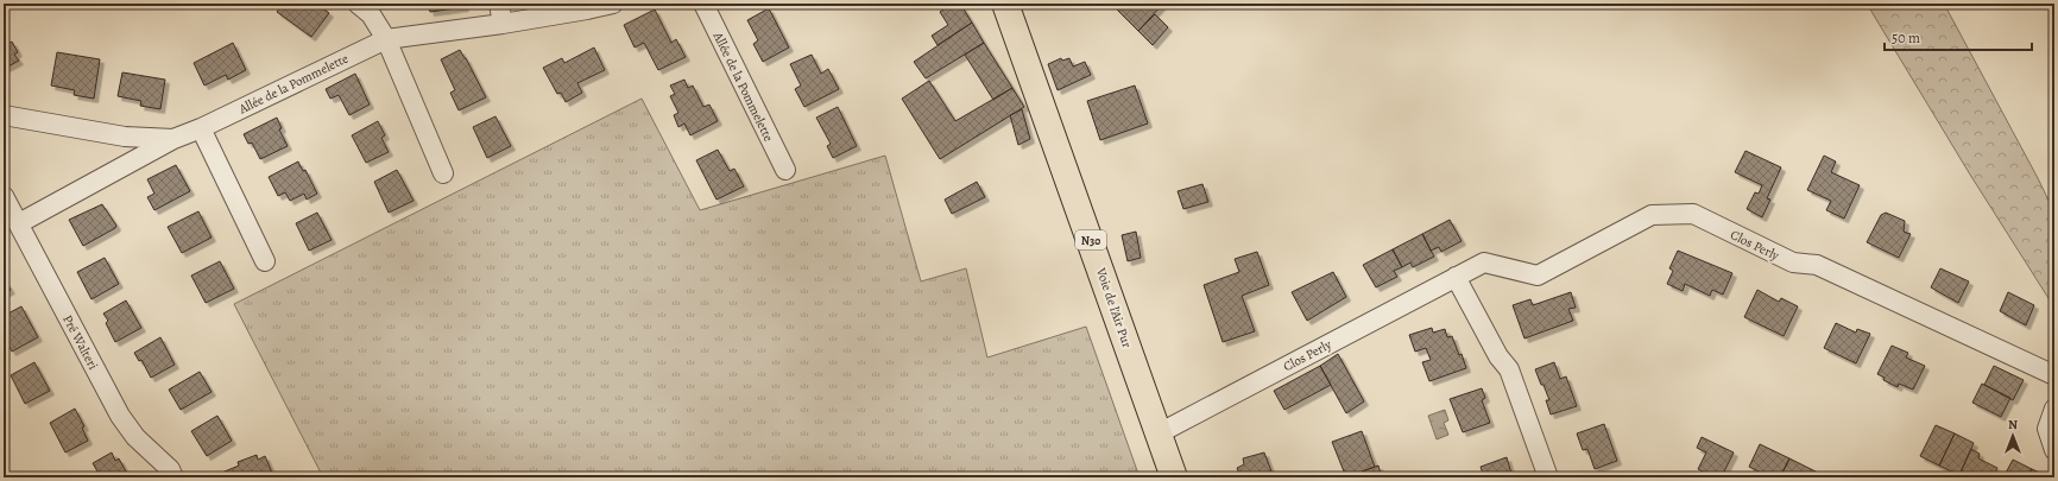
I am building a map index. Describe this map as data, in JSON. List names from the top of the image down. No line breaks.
{"streets":{"main road":["N30","Voie de l'Air Pur"],"street":["Allée de la Pommelette","Clos Perly","Pré Walteri"]},"crossings":[["Allée de la Pommelette","Pré Walteri"],["Clos Perly","Voie de l'Air Pur"]],"scale_bar":"50 m","north":"top"}
